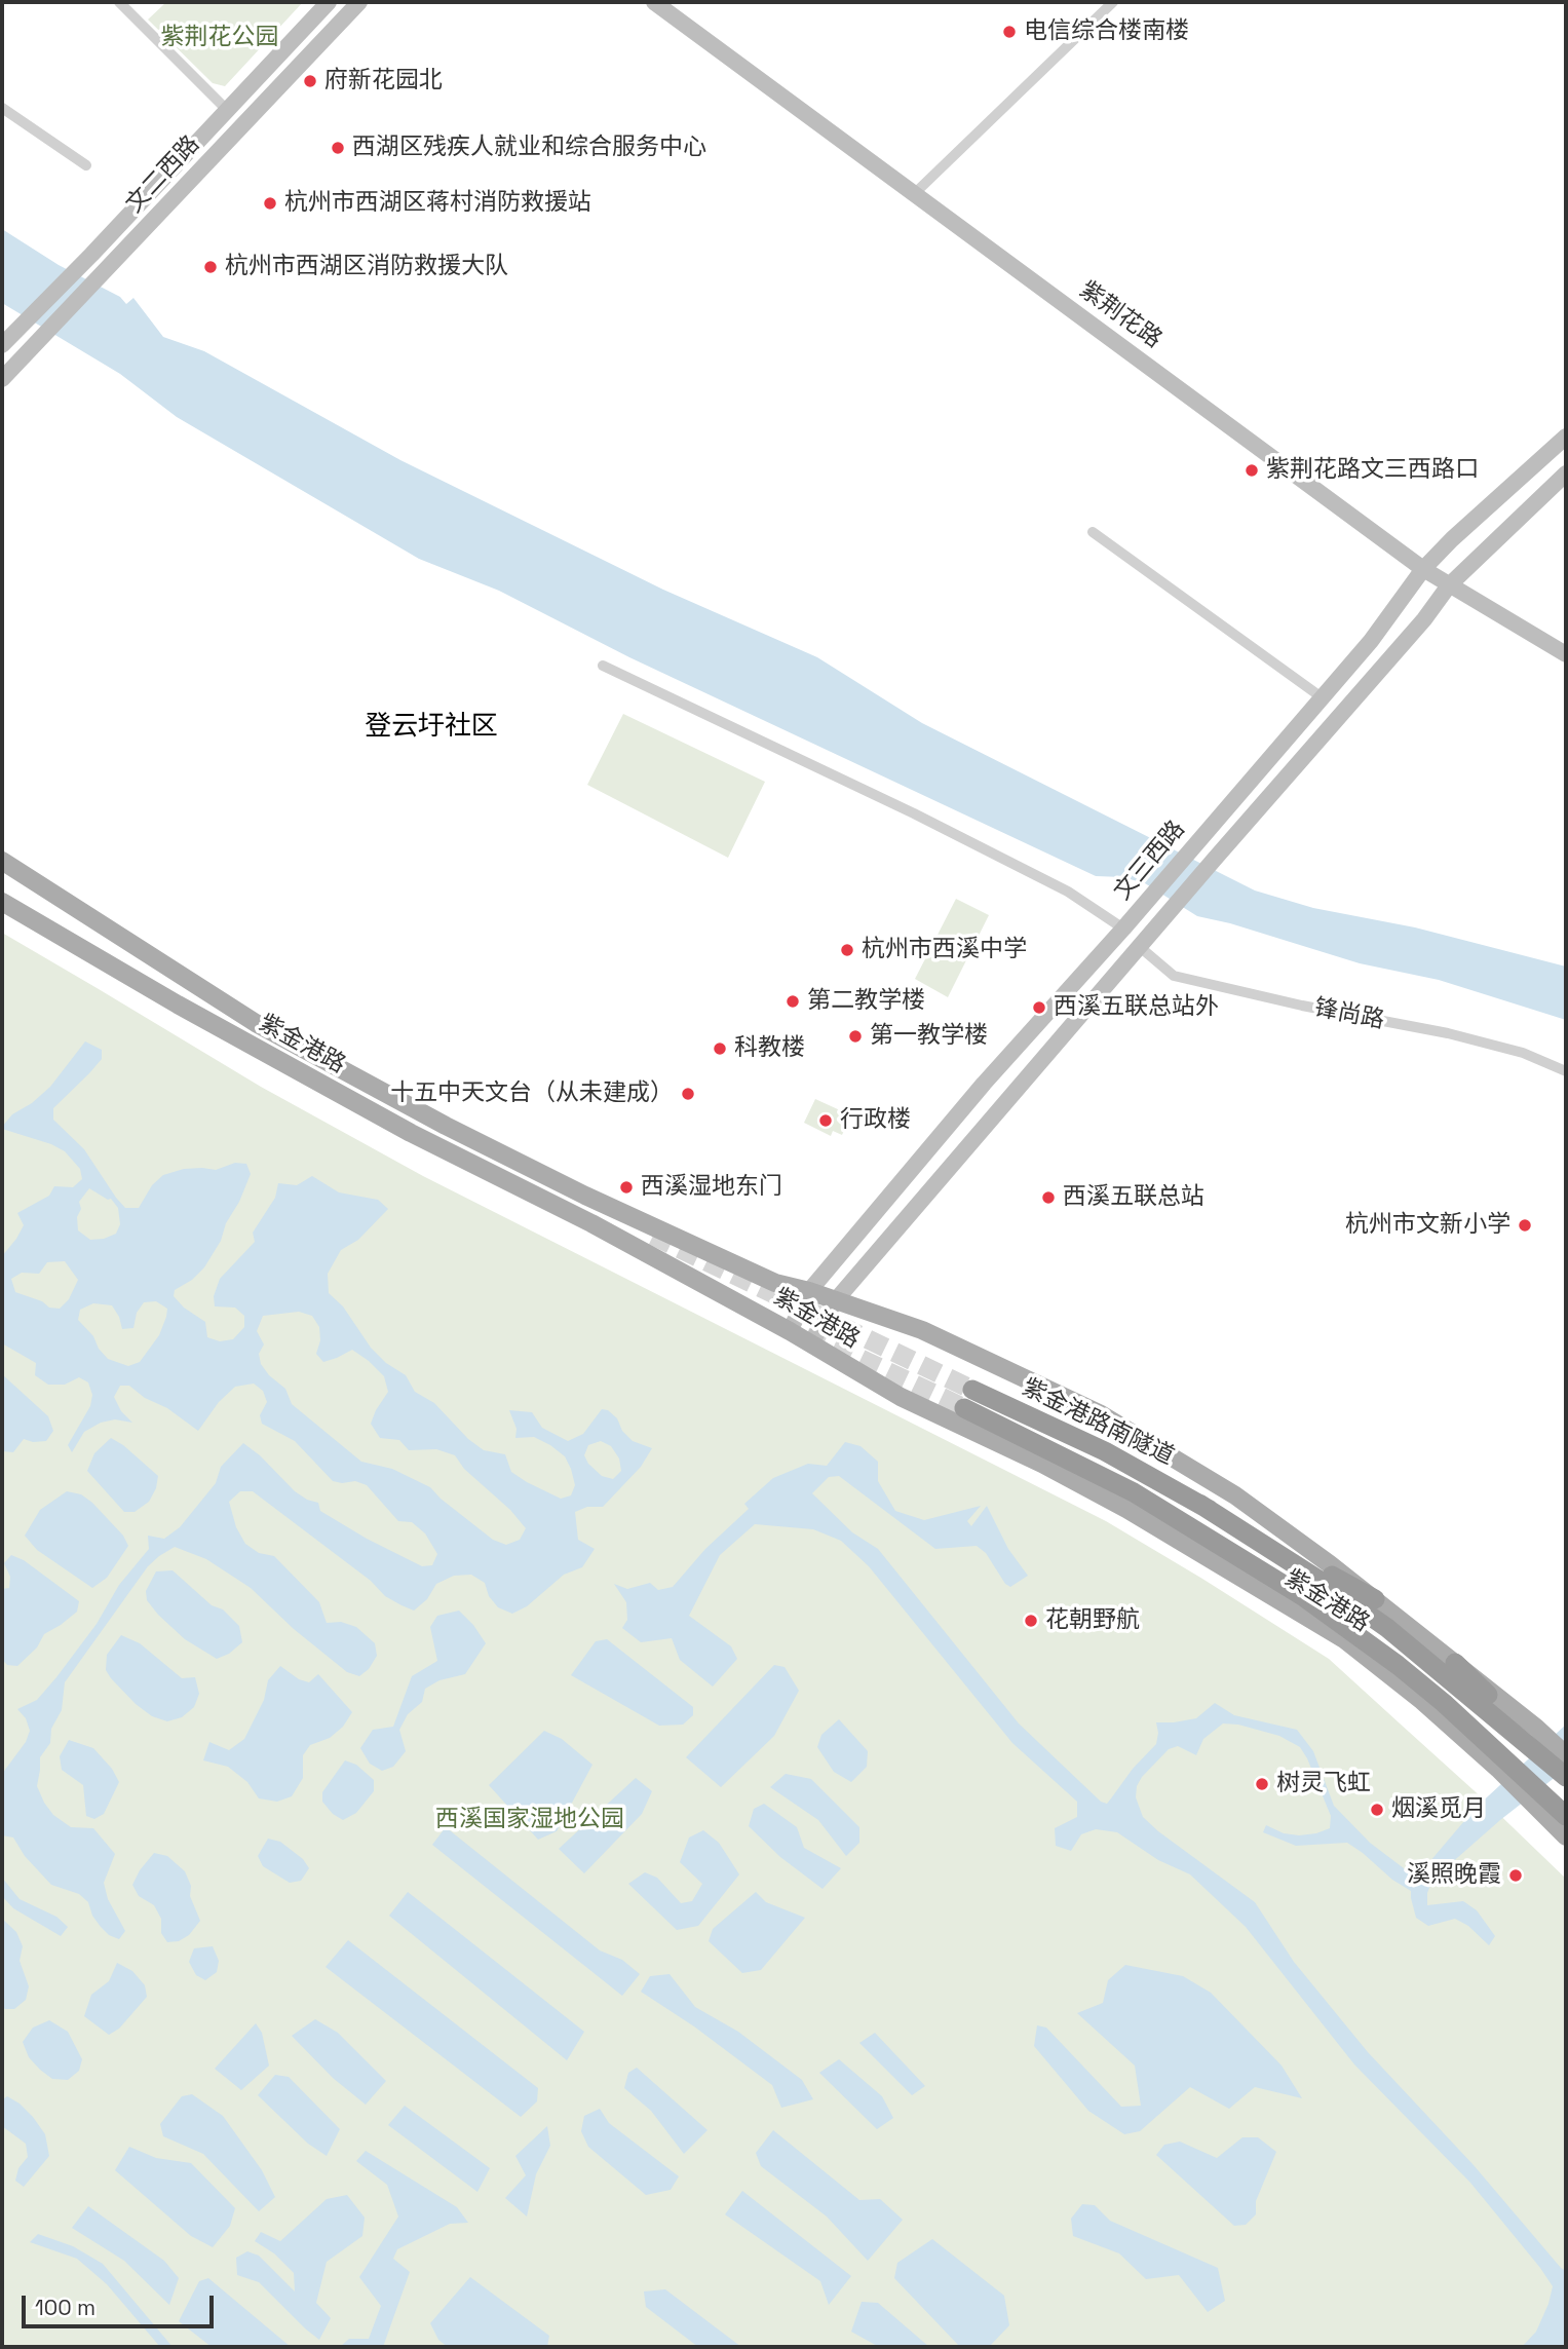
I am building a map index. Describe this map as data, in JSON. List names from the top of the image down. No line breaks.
{"streets":{"highway":["紫金港路","紫金港路南隧道"],"main road":["文二西路","紫荆花路","文三西路"],"street":["锋尚路"]},"crossings":[["紫荆花路","文三西路"],["文三西路","锋尚路"],["文三西路","紫金港路"],["紫金港路","紫金港路南隧道"]],"districts":["登云圩社区"],"parks":["紫荆花公园","西溪国家湿地公园"],"places":["电信综合楼南楼","府新花园北","西湖区残疾人就业和综合服务中心","杭州市西湖区蒋村消防救援站","杭州市西湖区消防救援大队","紫荆花路文三西路口","杭州市西溪中学","第二教学楼","西溪五联总站外","第一教学楼","科教楼","十五中天文台（从未建成）","行政楼","西溪湿地东门","西溪五联总站","杭州市文新小学","花朝野航","树灵飞虹","烟溪觅月","溪照晚霞"],"scale_bar":"100 m"}
